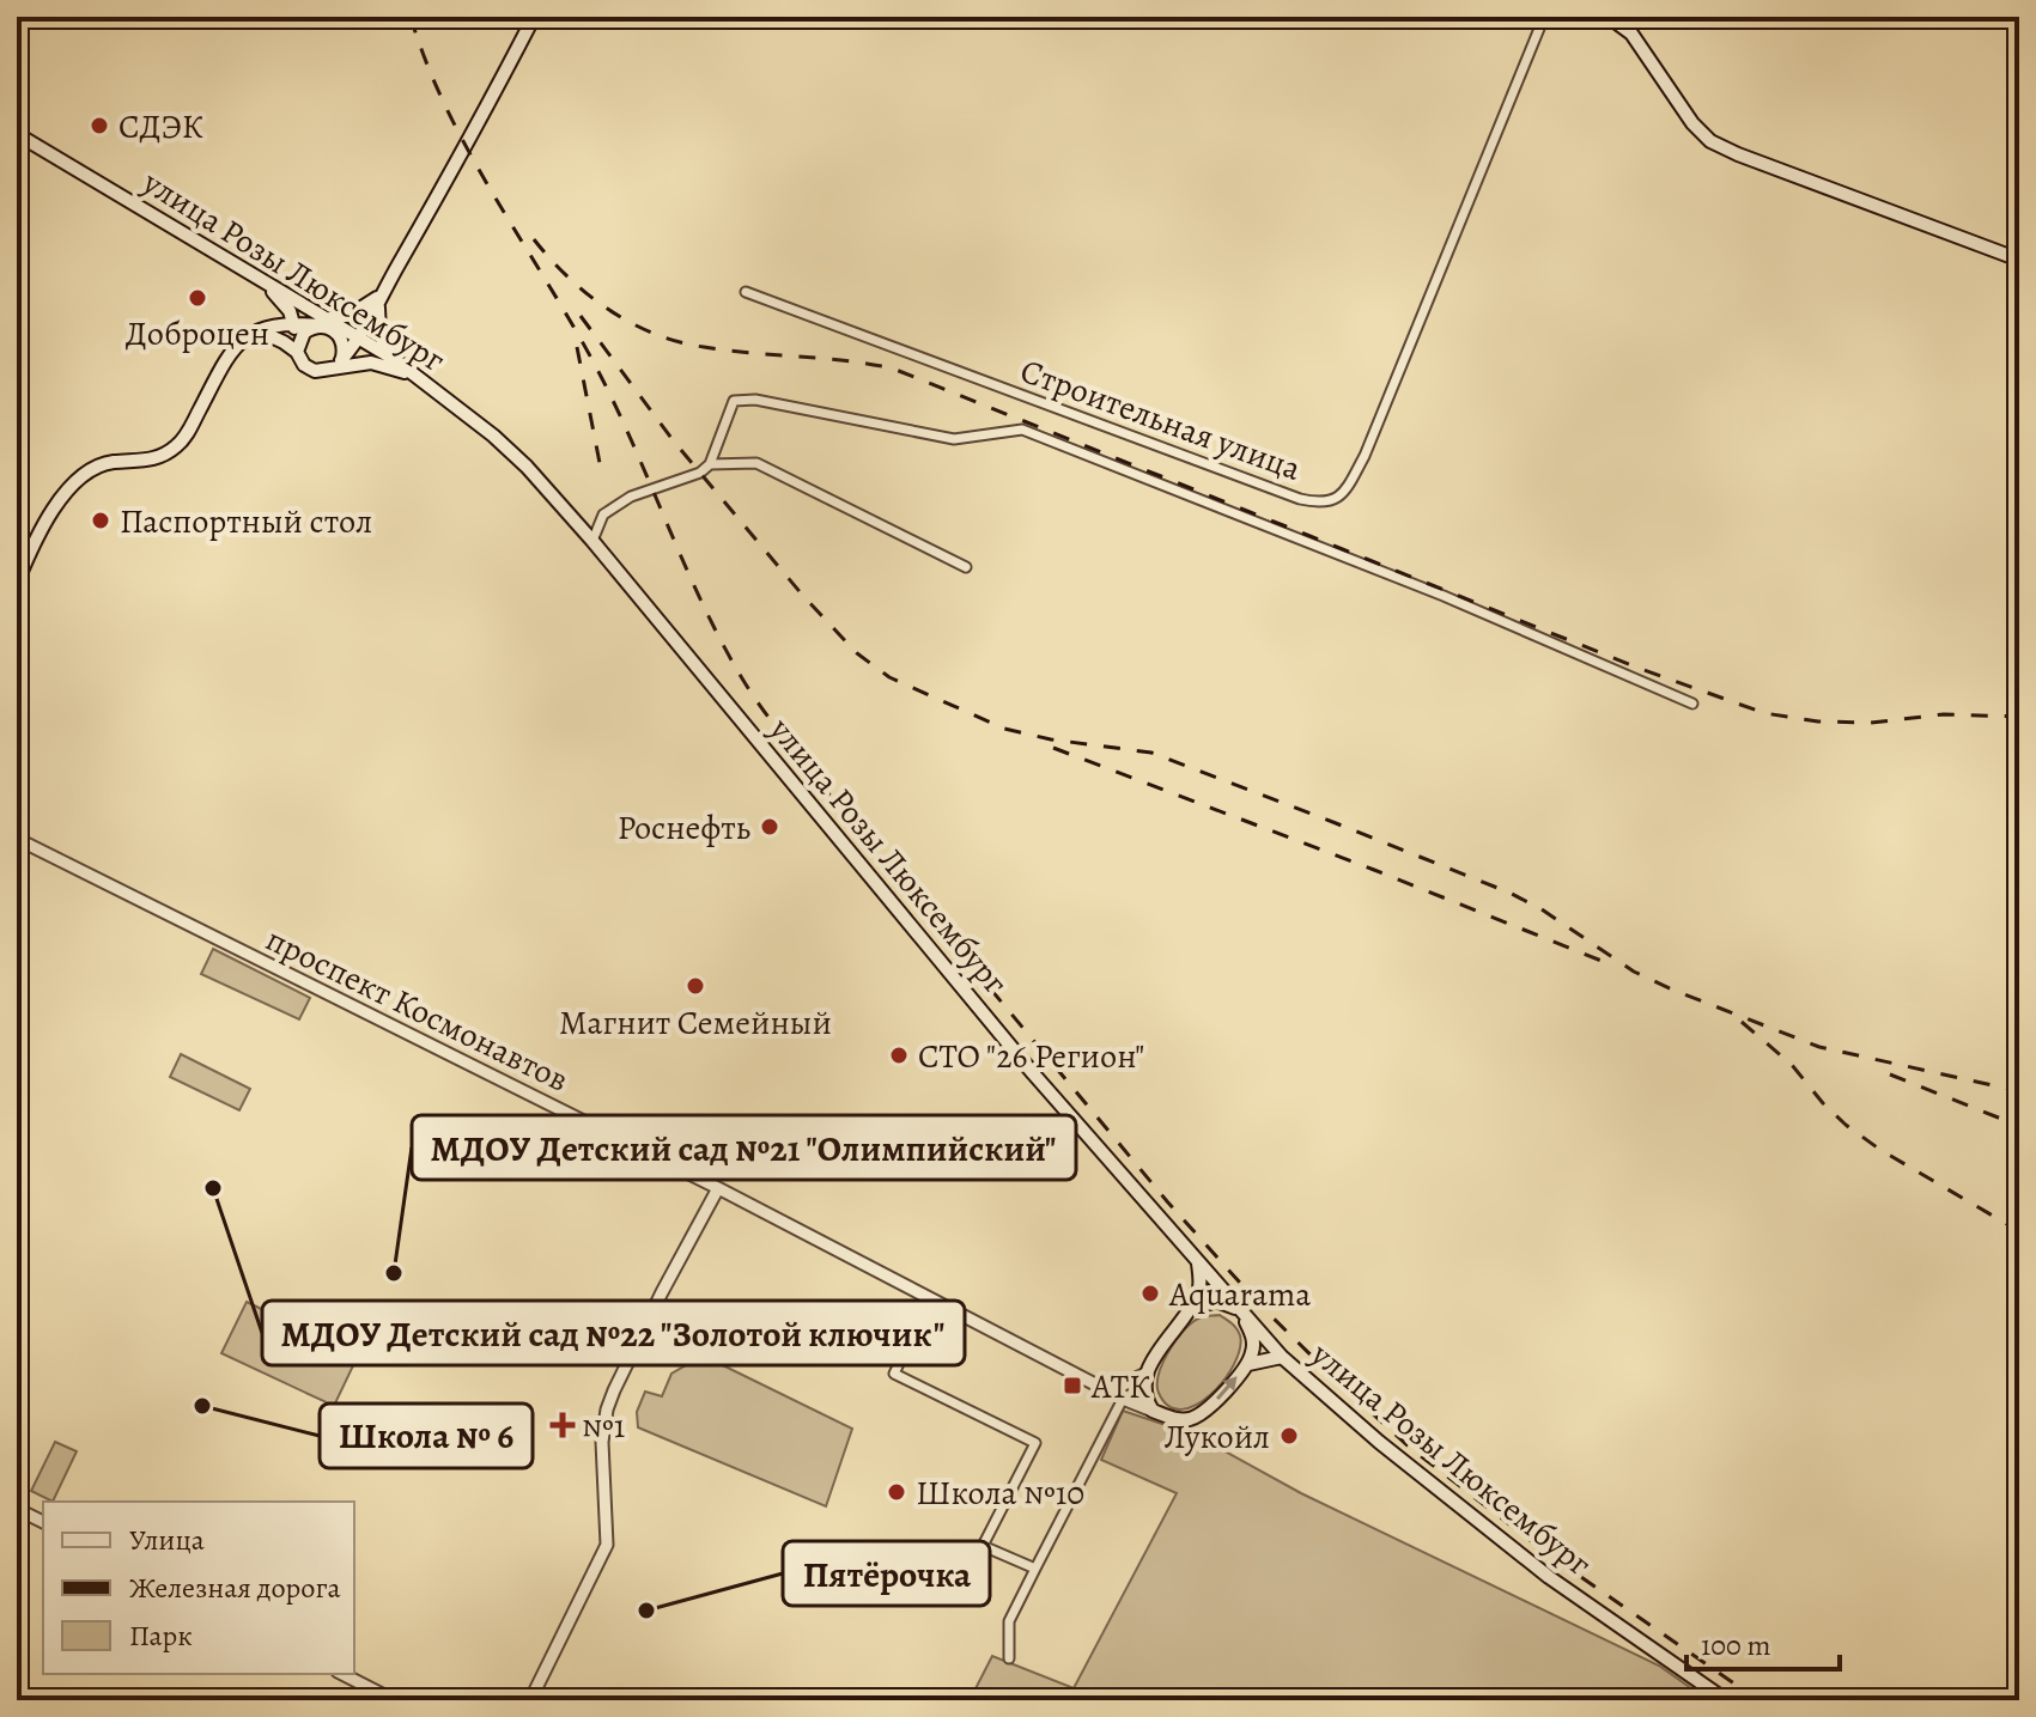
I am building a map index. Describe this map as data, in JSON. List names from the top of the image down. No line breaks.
{"streets":{"main road":["улица Розы Люксембург"],"street":["Строительная улица","проспект Космонавтов"]},"crossings":[["улица Розы Люксембург","проспект Космонавтов"]],"places":{"other":["СДЭК","Доброцен","Паспортный стол","Роснефть","Магнит Семейный","СТО \"26 Регион\"","МДОУ Детский сад №22 \"Золотой ключик\"","МДОУ Детский сад №21 \"Олимпийский\"","Aquarama","Школа № 6","Лукойл","Школа №10","Пятёрочка"],"transit":["АТК"],"health":["№1"]},"legend":["Улица","Железная дорога","Парк"],"scale_bar":"100 m"}
